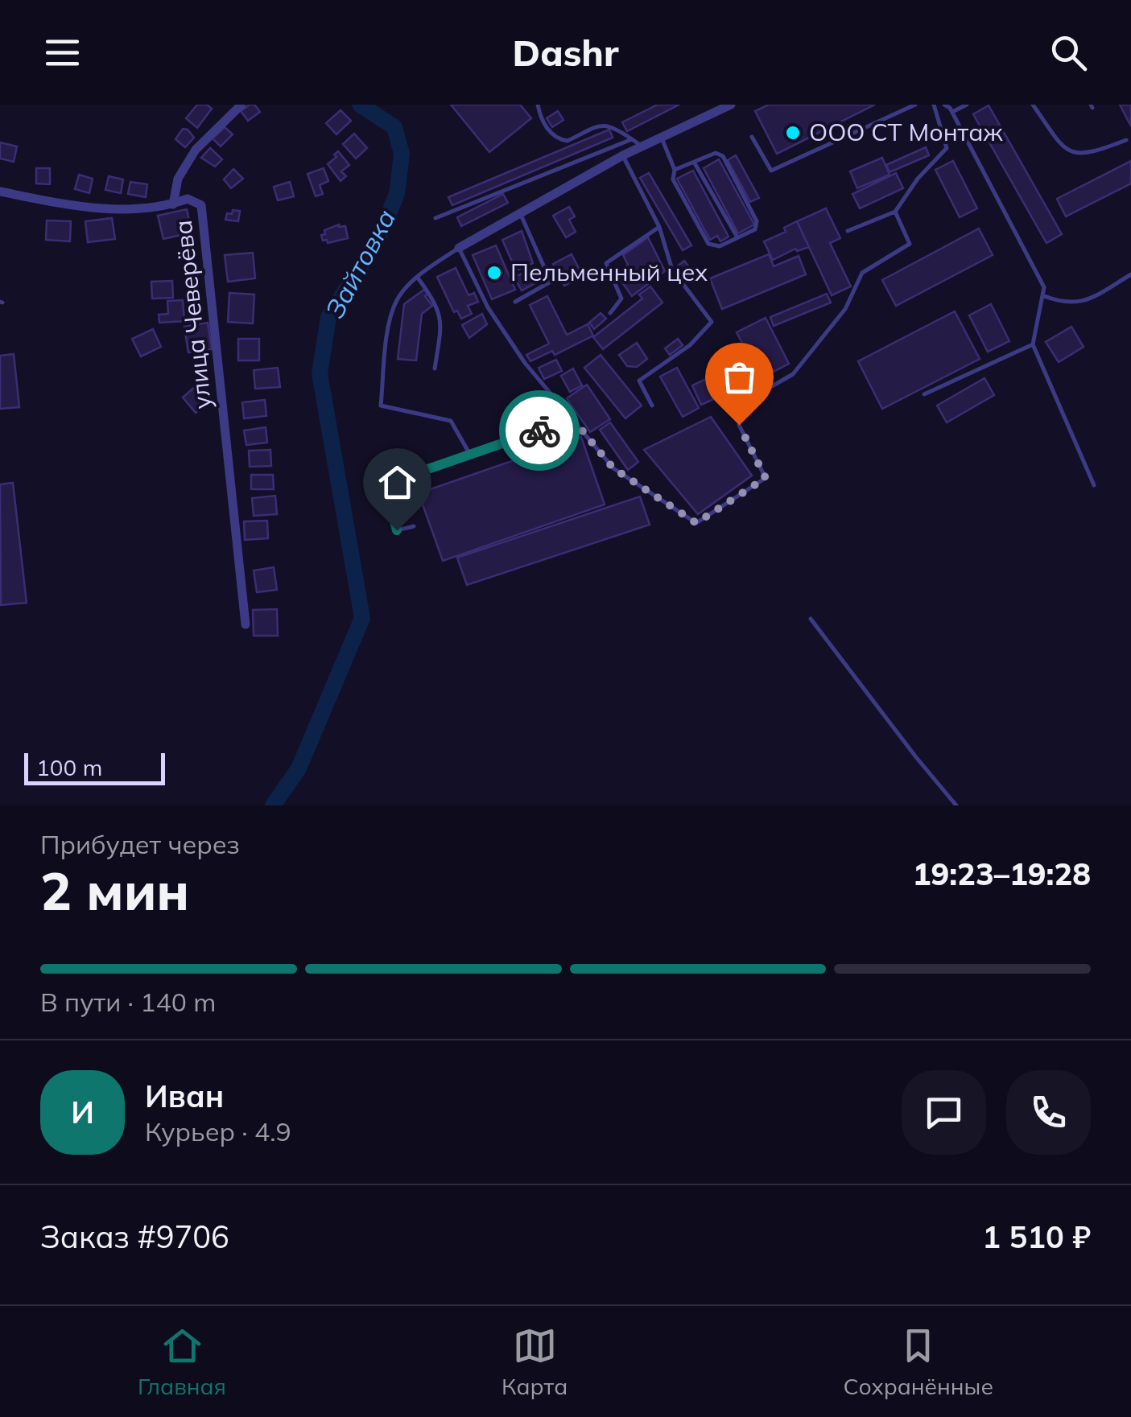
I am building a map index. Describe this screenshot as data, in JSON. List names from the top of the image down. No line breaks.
{"streets":{"street":["улица Чеверёва"]},"water":["Зайтовка"],"places":["ООО СТ Монтаж","Пельменный цех"],"scale_bar":"100 m","page":{"header":"Dashr","scale":"100 m","heading":["2 мин","Прибудет через","19:23–19:28"],"panel":["Иван","Курьер · 4.9","Заказ #9706","1 510 ₽"],"bar":"В пути · 140 m","round":"И","tabs":["Главная","Карта","Сохранённые"]}}
